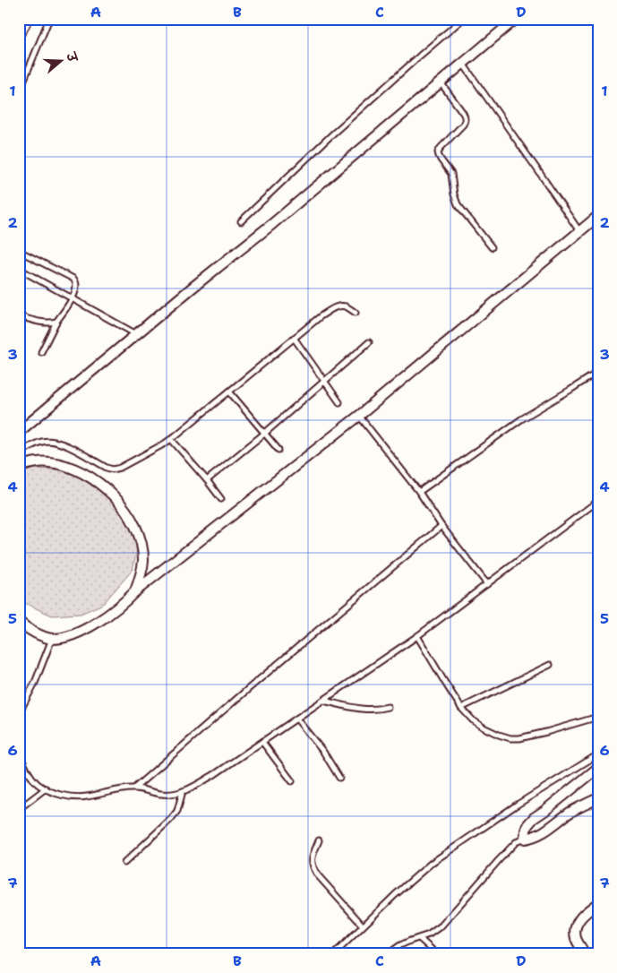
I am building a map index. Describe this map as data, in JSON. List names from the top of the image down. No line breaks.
{"north":"right","grid":{"columns":["A","B","C","D"],"rows":["1","2","3","4","5","6","7"]}}
